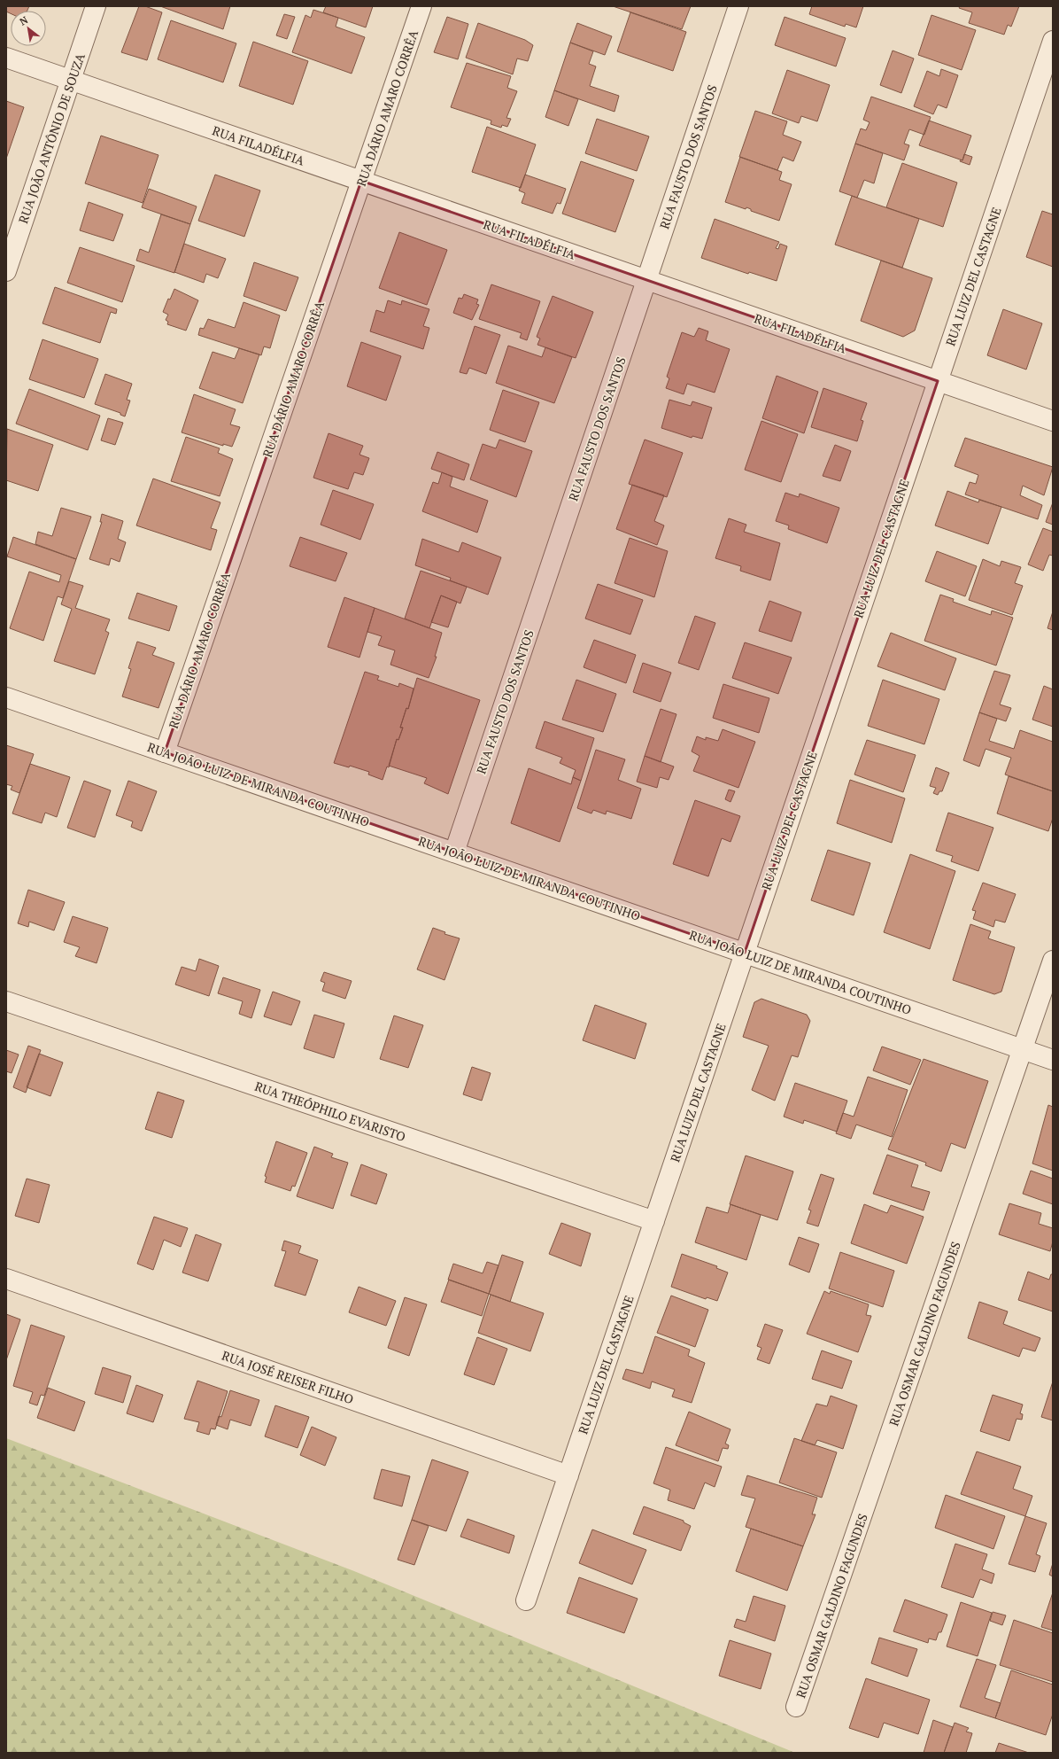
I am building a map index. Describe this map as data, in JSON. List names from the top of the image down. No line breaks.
{"streets":{"street":["RUA DÁRIO AMARO CORRÊA","RUA JOÃO ANTÔNIO DE SOUZA","RUA FILADÉLFIA","RUA FAUSTO DOS SANTOS","RUA LUIZ DEL CASTAGNE","RUA JOÃO LUIZ DE MIRANDA COUTINHO","RUA THEÓPHILO EVARISTO","RUA OSMAR GALDINO FAGUNDES","RUA JOSÉ REISER FILHO"]},"crossings":[["RUA DÁRIO AMARO CORRÊA","RUA FILADÉLFIA"],["RUA DÁRIO AMARO CORRÊA","RUA JOÃO LUIZ DE MIRANDA COUTINHO"],["RUA JOÃO ANTÔNIO DE SOUZA","RUA FILADÉLFIA"],["RUA FILADÉLFIA","RUA FAUSTO DOS SANTOS"],["RUA FILADÉLFIA","RUA LUIZ DEL CASTAGNE"],["RUA FAUSTO DOS SANTOS","RUA JOÃO LUIZ DE MIRANDA COUTINHO"],["RUA LUIZ DEL CASTAGNE","RUA JOÃO LUIZ DE MIRANDA COUTINHO"],["RUA LUIZ DEL CASTAGNE","RUA THEÓPHILO EVARISTO"],["RUA LUIZ DEL CASTAGNE","RUA JOSÉ REISER FILHO"],["RUA JOÃO LUIZ DE MIRANDA COUTINHO","RUA OSMAR GALDINO FAGUNDES"]],"north":"top left"}
